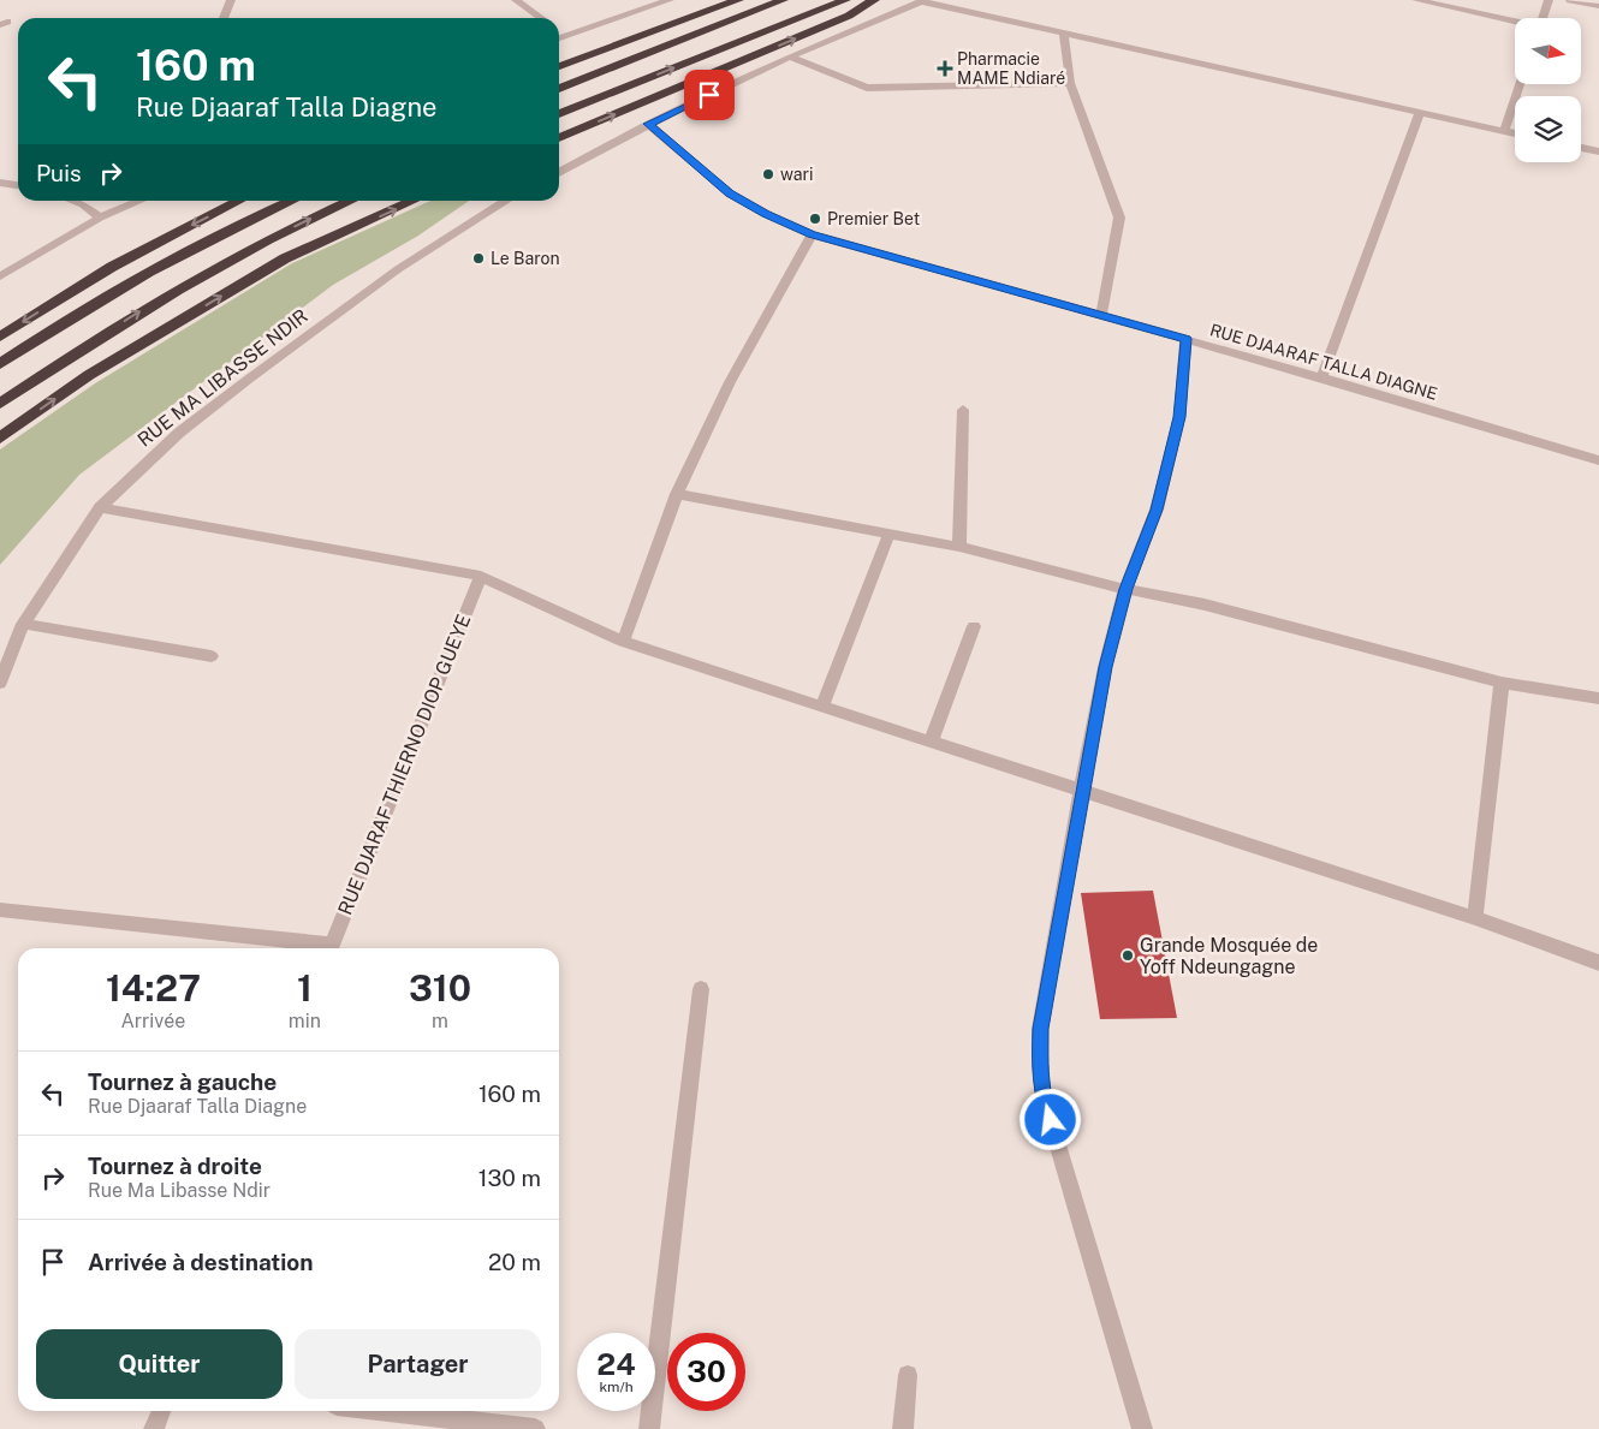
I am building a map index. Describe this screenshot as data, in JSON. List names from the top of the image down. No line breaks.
{"streets":{"street":["RUE DJAARAF TALLA DIAGNE","RUE MA LIBASSE NDIR","RUE DJARAF THIERNO DIOP GUEYE"]},"places":{"health":["Pharmacie MAME Ndiaré"],"other":["wari","Premier Bet","Le Baron","Grande Mosquée de Yoff Ndeungagne"]},"north":"right","page":{"turn":["160 m","Rue Djaaraf Talla Diagne"],"then":"Puis","eta":["14:27","Arrivée","1","min","310","m"],"list":[{"name":"Tournez à gauche","note":"Rue Djaaraf Talla Diagne","value":"160 m"},{"name":"Tournez à droite","note":"Rue Ma Libasse Ndir","value":"130 m"},{"name":"Arrivée à destination","value":"20 m"}],"buttons":["Quitter","Partager"],"speed":"24 km/h","limit":"30"}}
